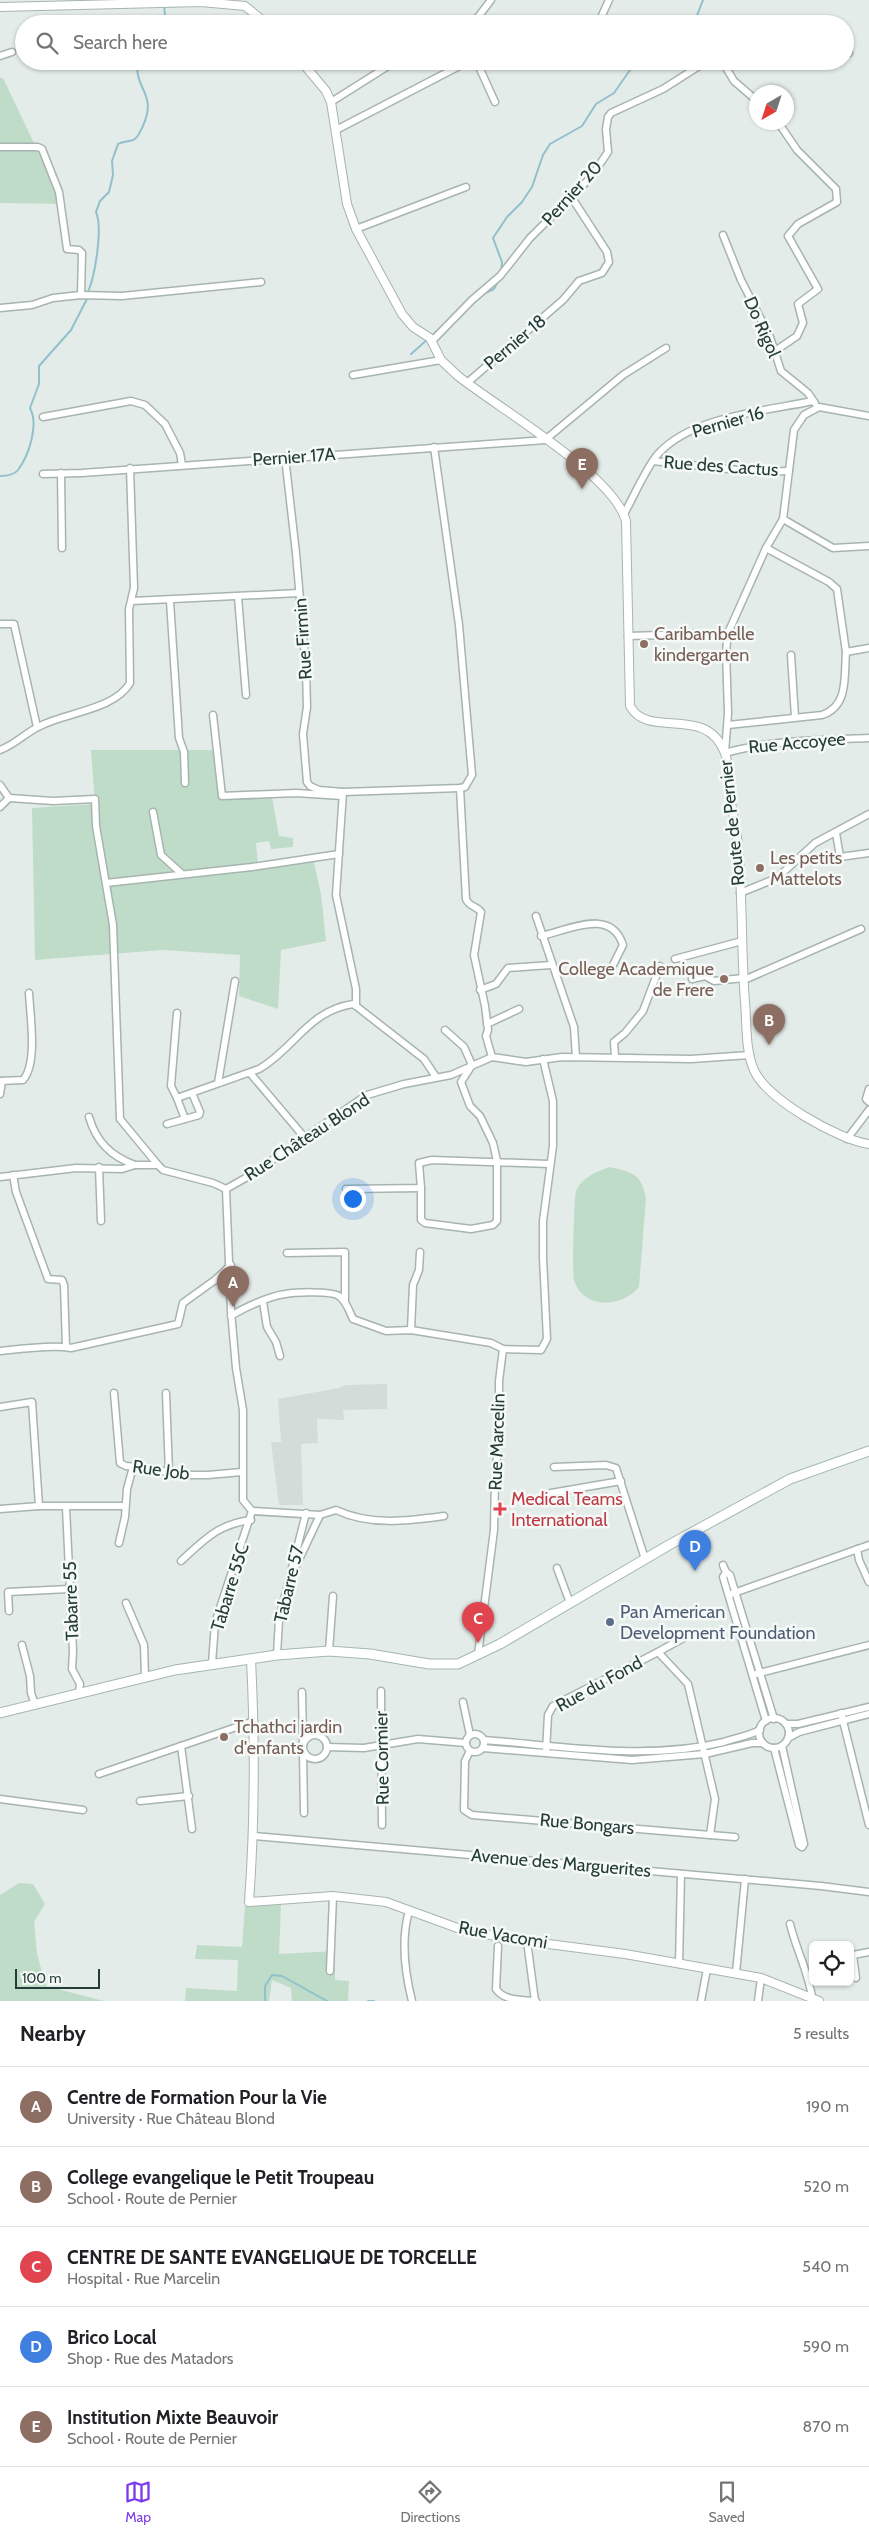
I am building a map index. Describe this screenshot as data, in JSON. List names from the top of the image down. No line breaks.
{"streets":{"street":["Pernier 20","Do Rigol","Pernier 18","Pernier 16","Pernier 17A","Rue des Cactus","Rue Firmin","Rue Accoyee","Route de Pernier","Rue Château Blond","Rue Marcelin","Rue Job","Tabarre 57","Tabarre 55C","Tabarre 55","Rue du Fond","Rue Cormier","Rue Bongars","Avenue des Marguerites","Rue Vacomi"]},"crossings":[["Pernier 20","Pernier 18"],["Pernier 20","Route de Pernier"],["Do Rigol","Pernier 16"],["Pernier 18","Route de Pernier"],["Pernier 16","Rue des Cactus"],["Pernier 16","Route de Pernier"],["Pernier 17A","Rue Firmin"],["Pernier 17A","Route de Pernier"],["Rue Accoyee","Route de Pernier"],["Rue Château Blond","Rue Job"],["Rue Château Blond","Tabarre 55C"],["Avenue des Marguerites","Rue Vacomi"]],"places":{"other":["Caribambelle kindergarten","Les petits Mattelots","College Academique de Frere","Pan American Development Foundation","Tchathci jardin d'enfants"],"health":["Medical Teams International"]},"scale_bar":"100 m","north":"bottom left","page":{"search":"Search here","pins":["E","B","A","D","C"],"scale":"100 m","heading":["Nearby","5 results"],"list":[{"mark":"A","name":"Centre de Formation Pour la Vie","note":"University · Rue Château Blond","value":"190 m"},{"mark":"B","name":"College evangelique le Petit Troupeau","note":"School · Route de Pernier","value":"520 m"},{"mark":"C","name":"CENTRE DE SANTE EVANGELIQUE DE TORCELLE","note":"Hospital · Rue Marcelin","value":"540 m"},{"mark":"D","name":"Brico Local","note":"Shop · Rue des Matadors","value":"590 m"},{"mark":"E","name":"Institution Mixte Beauvoir","note":"School · Route de Pernier","value":"870 m"}],"nav":["Map","Directions","Saved"]}}
